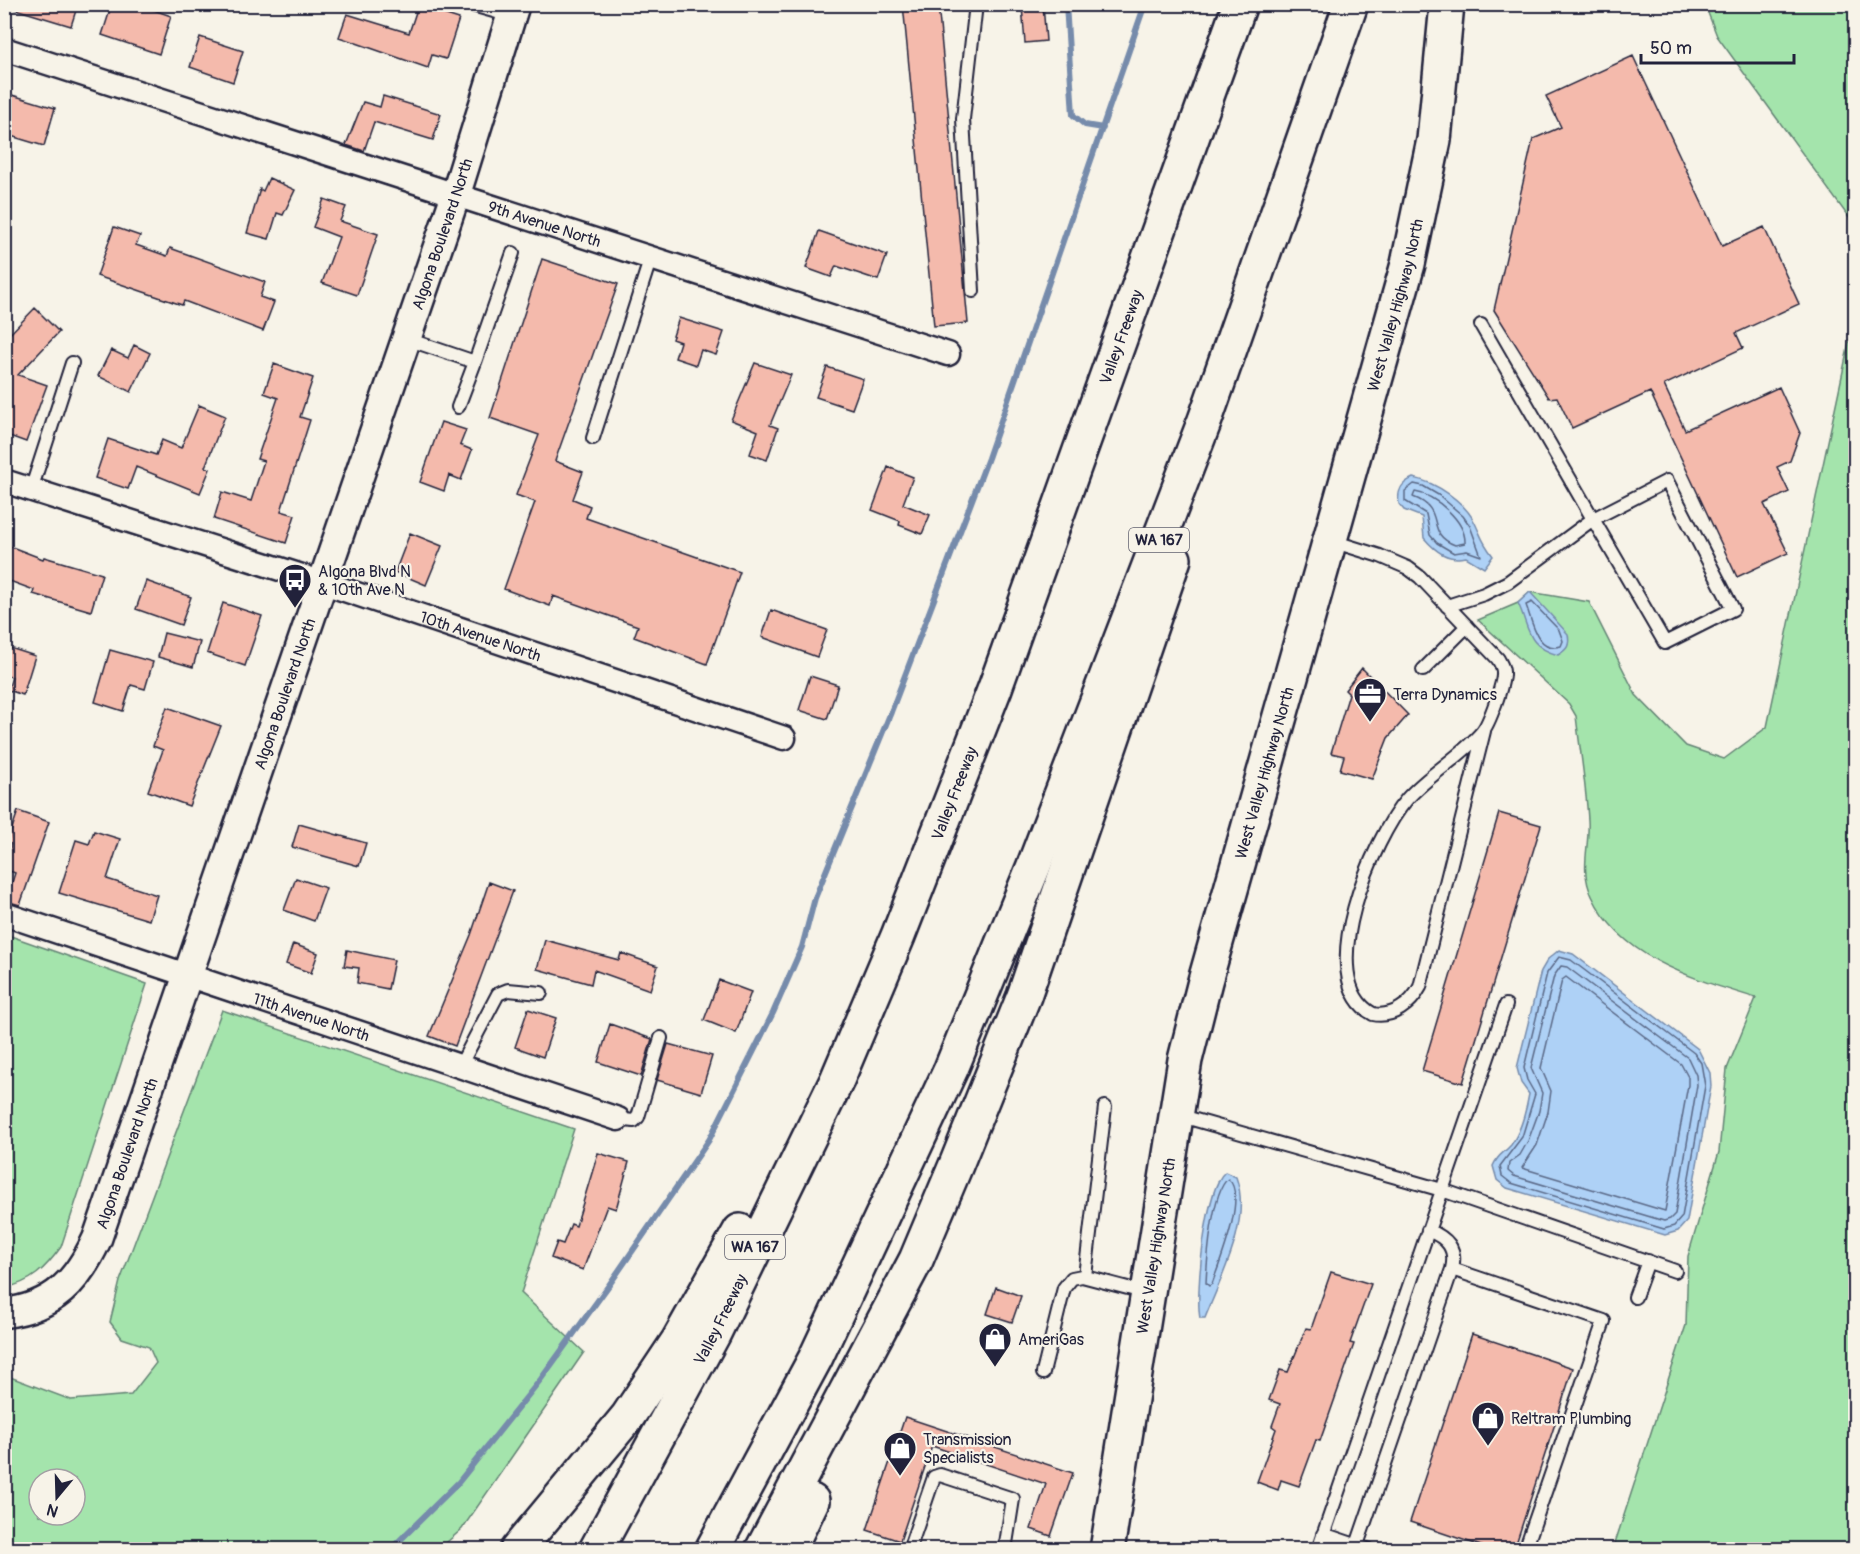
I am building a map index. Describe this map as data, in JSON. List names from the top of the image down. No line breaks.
{"streets":{"main road":["West Valley Highway North","Valley Freeway","WA 167"],"street":["9th Avenue North","Algona Boulevard North","10th Avenue North","11th Avenue North"]},"crossings":[["9th Avenue North","Algona Boulevard North"],["Algona Boulevard North","10th Avenue North"],["Algona Boulevard North","11th Avenue North"]],"places":{"bus stop":["Algona Blvd N & 10th Ave N"],"office":["Terra Dynamics"],"shop":["AmeriGas","Reltram Plumbing","Transmission Specialists"]},"scale_bar":"50 m","north":"bottom"}
